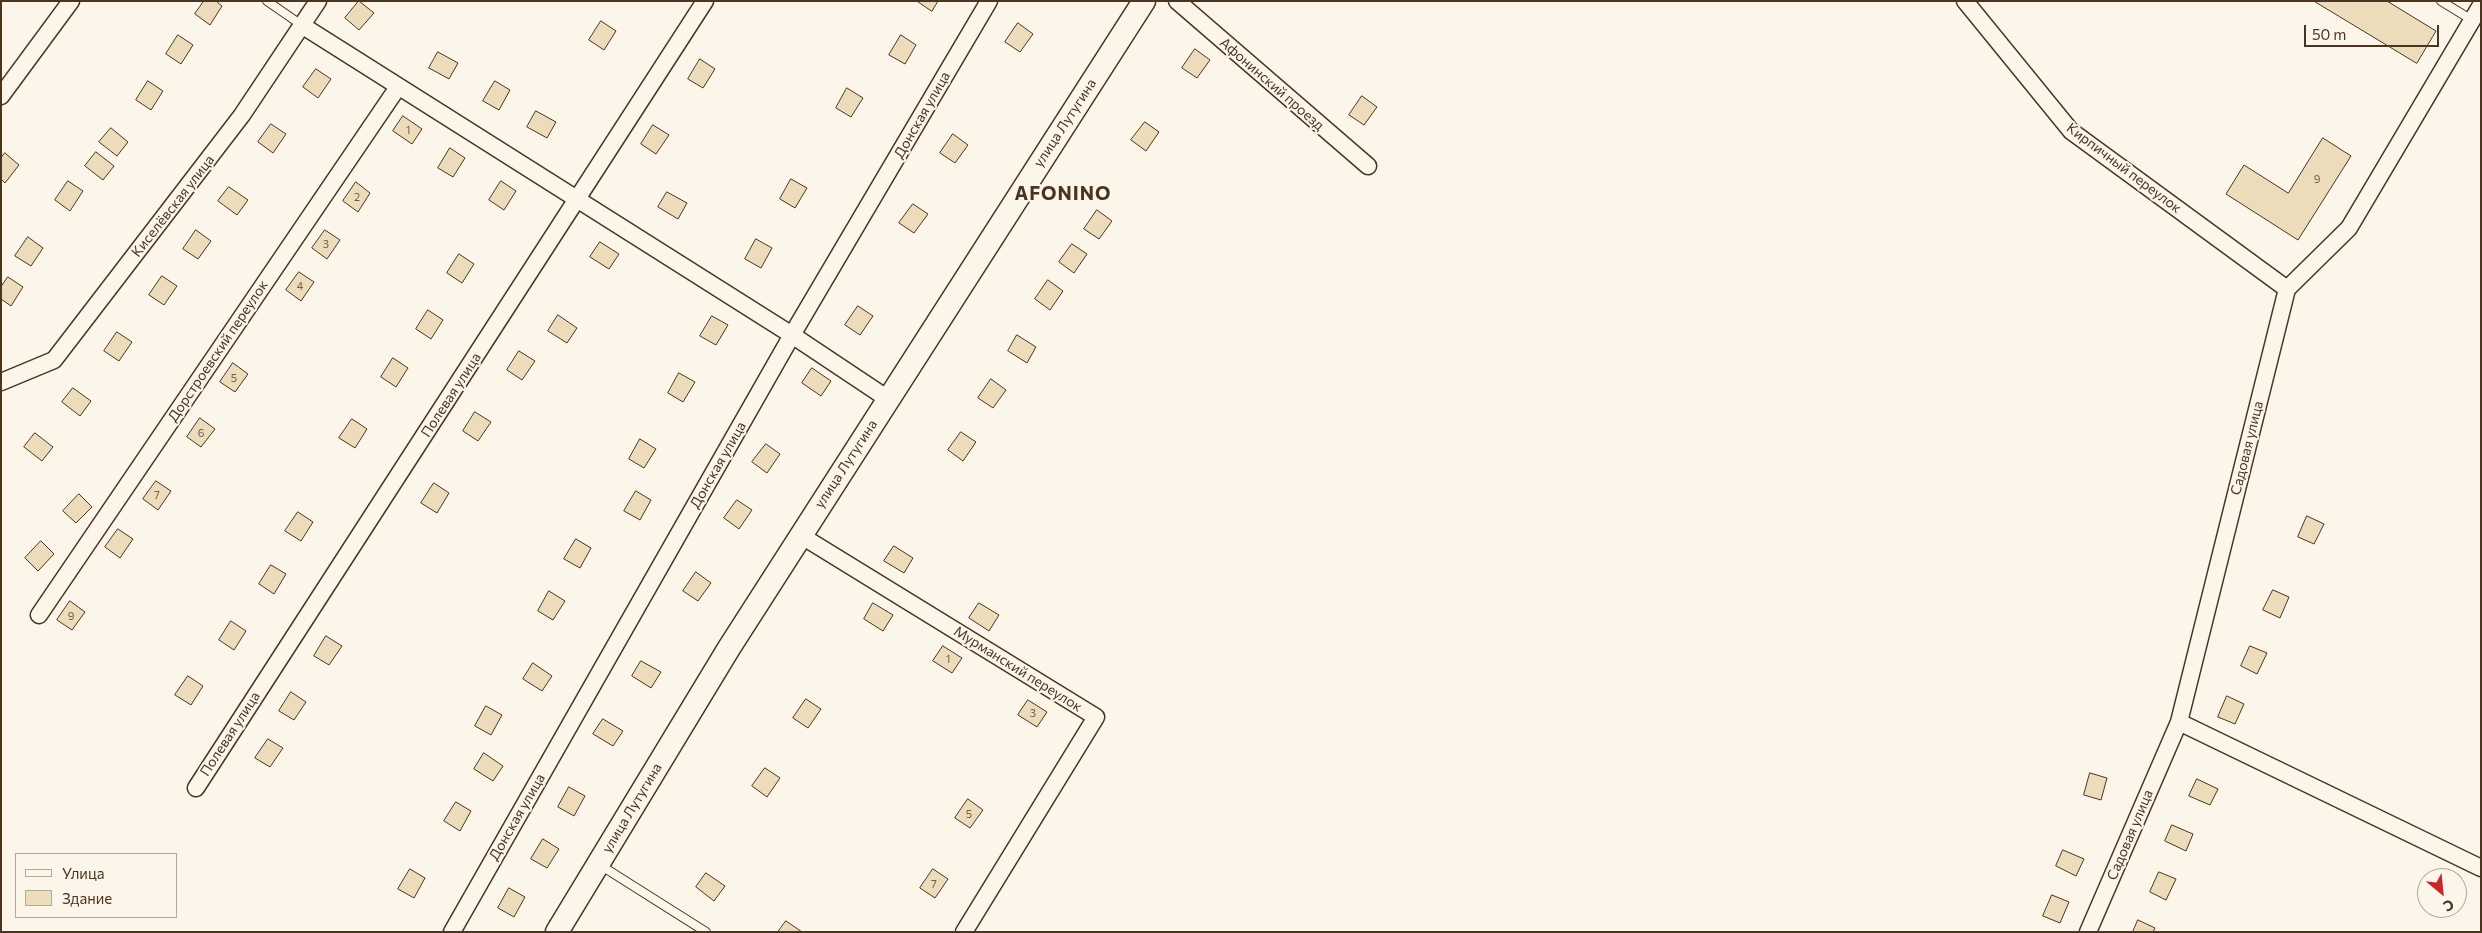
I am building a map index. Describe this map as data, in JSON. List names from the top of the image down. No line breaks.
{"streets":{"main road":["улица Лутугина"],"street":["Афонинский проезд","Донская улица","Кирпичный переулок","Киселёвская улица","Дорстроевский переулок","Полевая улица","Садовая улица","Мурманский переулок"]},"crossings":[["улица Лутугина","Мурманский переулок"],["Кирпичный переулок","Садовая улица"]],"districts":["AFONINO"],"house_numbers":["1","9","2","3","4","5","6","7","9","1","3","5","7"],"legend":["Улица","Здание"],"scale_bar":"50 m","north":"bottom right"}
